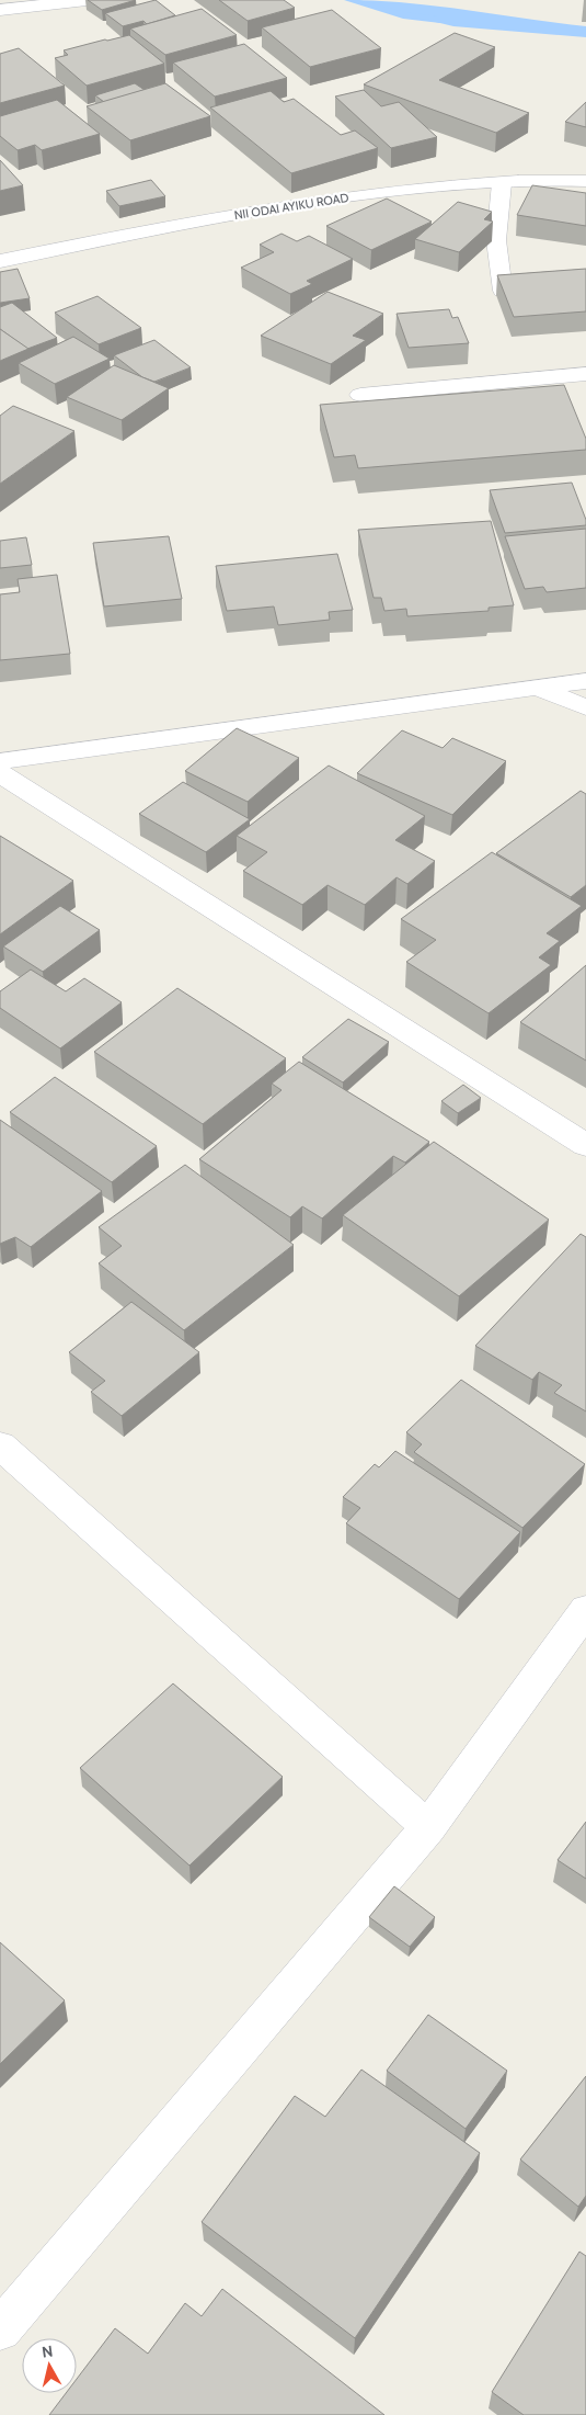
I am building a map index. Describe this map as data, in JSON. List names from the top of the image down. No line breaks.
{"streets":{"street":["NII ODAI AYIKU ROAD"]},"north":"top"}
